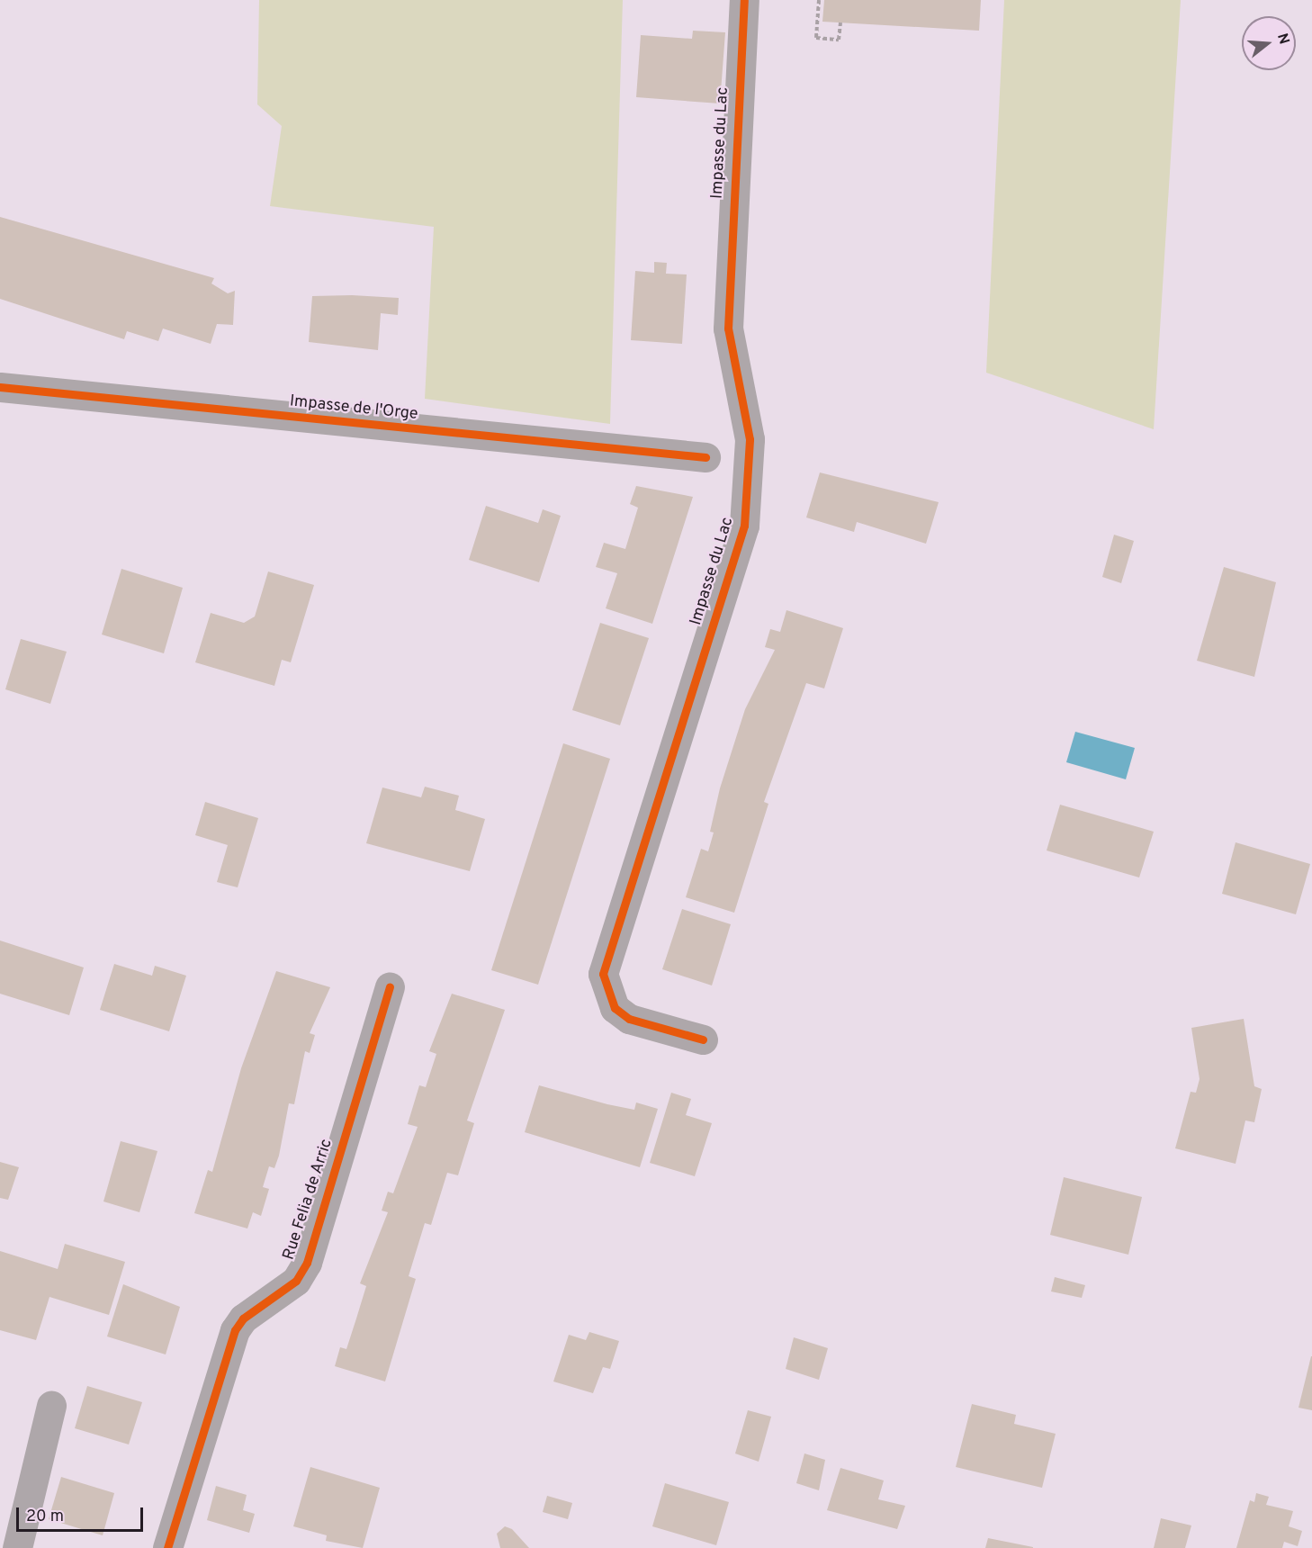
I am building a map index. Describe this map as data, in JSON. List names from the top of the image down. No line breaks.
{"streets":{"street":["Impasse du Lac","Impasse de l'Orge","Rue Felia de Arric"]},"scale_bar":"20 m","north":"right"}
